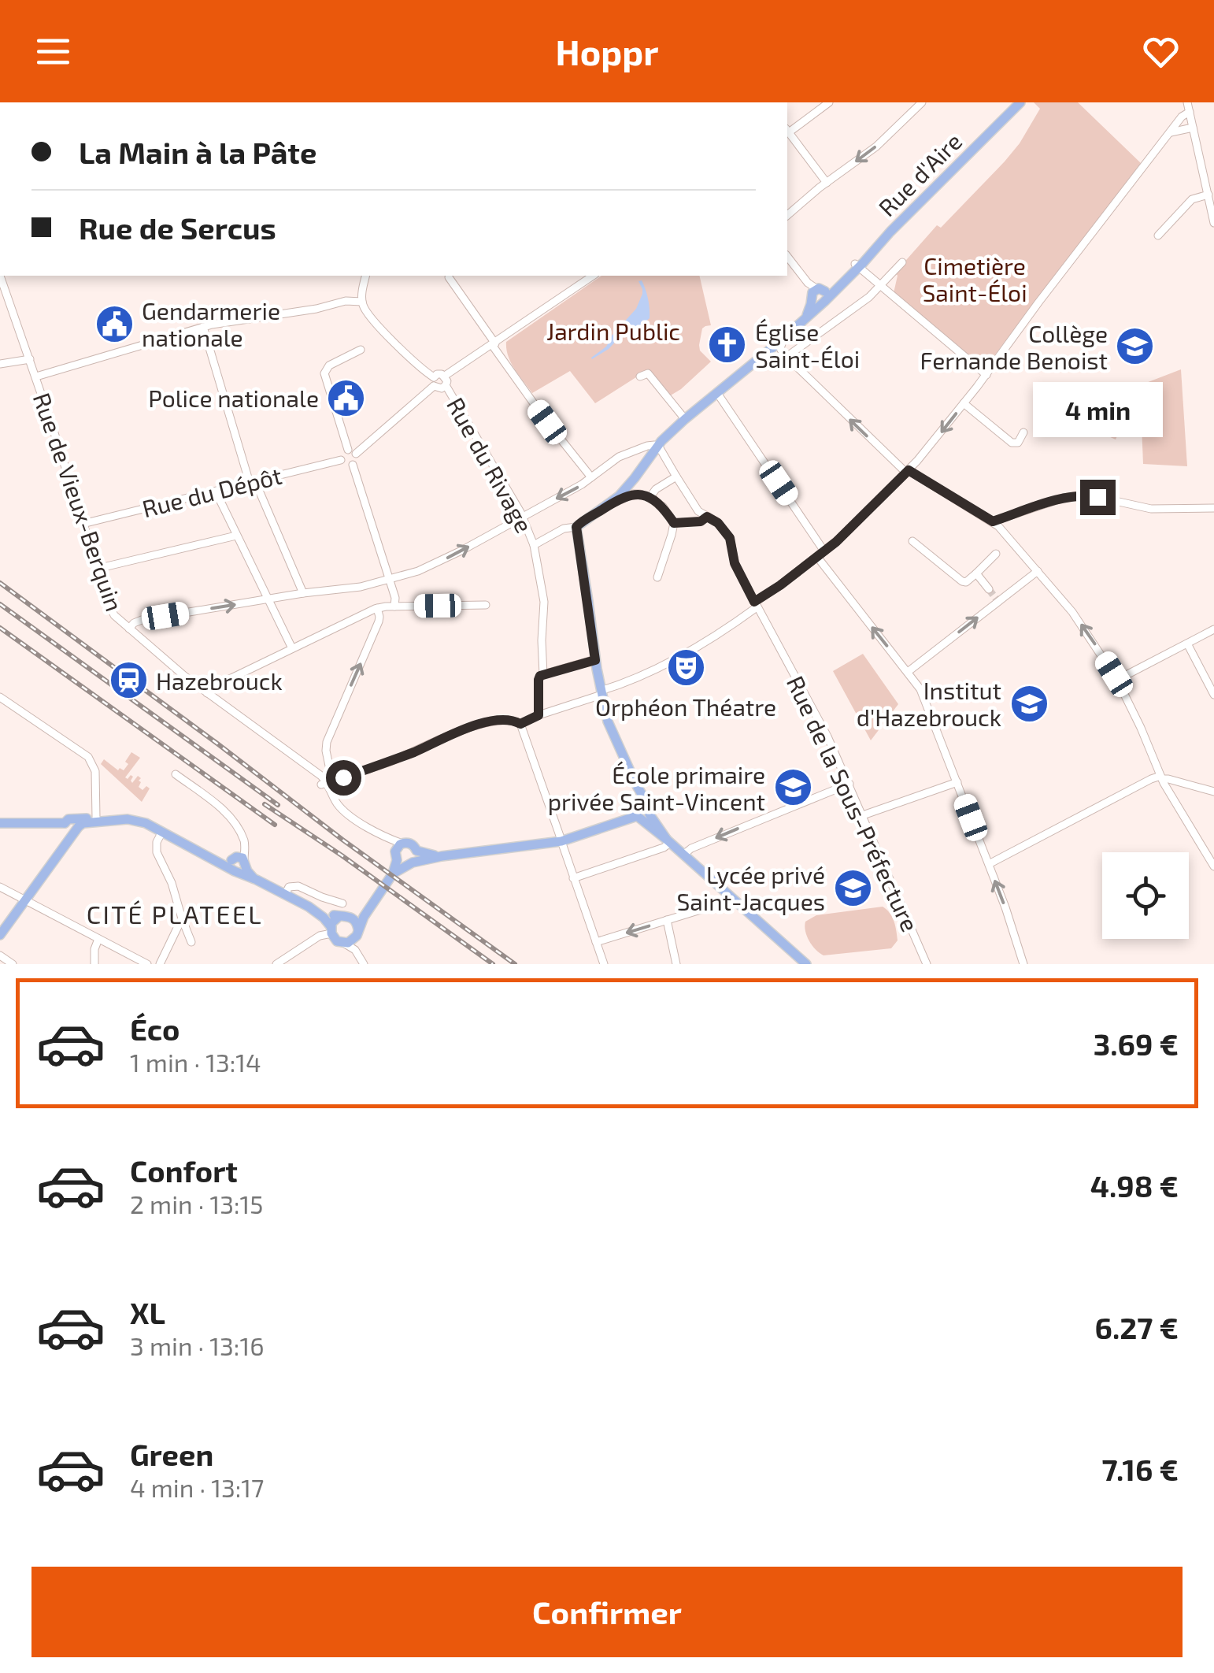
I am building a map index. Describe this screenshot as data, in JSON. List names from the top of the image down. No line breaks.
{"streets":{"main road":["Rue d'Aire"],"street":["Rue du Rivage","Rue du Dépôt","Rue de Vieux-Berquin","Rue de la Sous-Préfecture"]},"crossings":[["Rue d'Aire","Rue de la Sous-Préfecture"],["Rue du Dépôt","Rue de Vieux-Berquin"]],"districts":["CITÉ PLATEEL"],"parks":["Cimetière Saint-Éloi","Jardin Public"],"places":{"public building":["Gendarmerie nationale","Police nationale"],"church":["Église Saint-Éloi"],"school or university":["Collège Fernande Benoist","Institut d'Hazebrouck","École primaire privée Saint-Vincent","Lycée privé Saint-Jacques"],"theatre":["Orphéon Théatre"],"station":["Hazebrouck"]},"page":{"header":"Hoppr","banner":["La Main à la Pâte","Rue de Sercus"],"bubble":"4 min","list":[{"name":"Éco","note":"1 min · 13:14","value":"3.69 €"},{"name":"Confort","note":"2 min · 13:15","value":"4.98 €"},{"name":"XL","note":"3 min · 13:16","value":"6.27 €"},{"name":"Green","note":"4 min · 13:17","value":"7.16 €"}],"buttons":"Confirmer"}}
